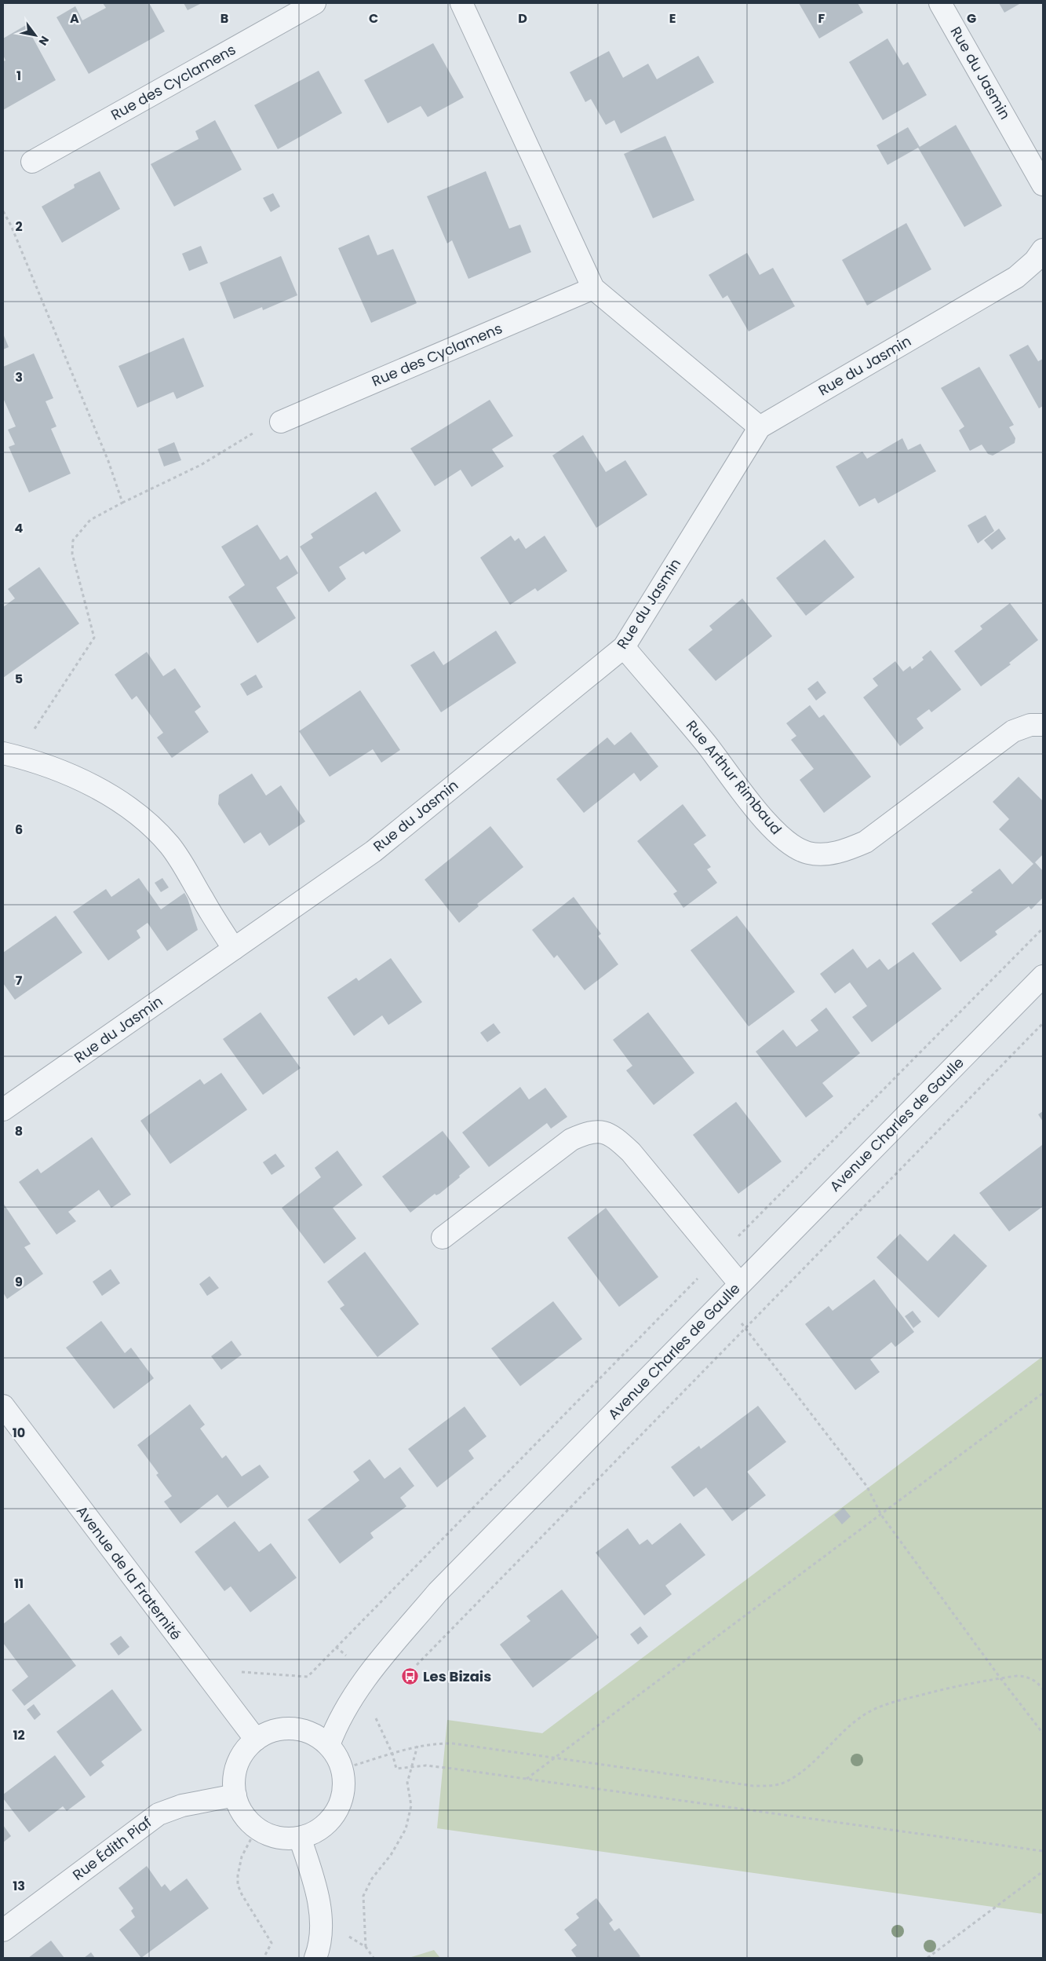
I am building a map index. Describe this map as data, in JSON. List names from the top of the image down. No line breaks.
{"streets":{"street":["Rue du Jasmin","Rue des Cyclamens","Rue Arthur Rimbaud","Avenue Charles de Gaulle","Avenue de la Fraternité","Rue Édith Piaf"]},"crossings":[["Rue du Jasmin","Rue Arthur Rimbaud"],["Avenue Charles de Gaulle","Avenue de la Fraternité"],["Avenue Charles de Gaulle","Rue Édith Piaf"],["Avenue de la Fraternité","Rue Édith Piaf"]],"places":{"bus stop":["Les Bizais"]},"north":"bottom right","grid":{"columns":["A","B","C","D","E","F","G"],"rows":["1","2","3","4","5","6","7","8","9","10","11","12","13"]}}
